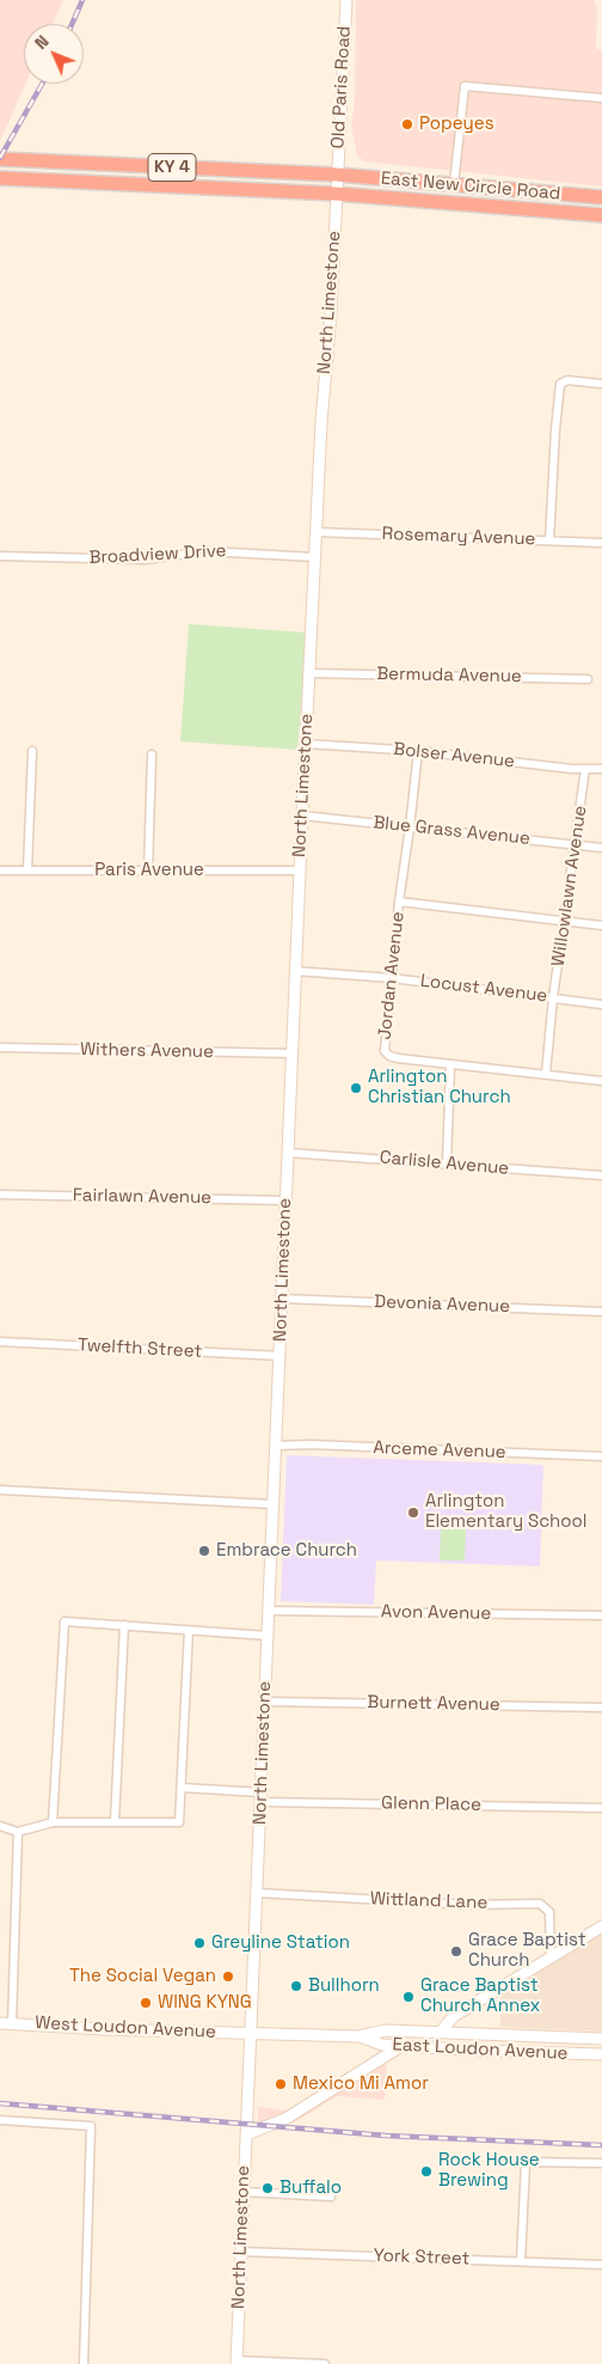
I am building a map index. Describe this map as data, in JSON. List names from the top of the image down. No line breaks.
{"streets":{"highway":["KY 4","East New Circle Road"],"street":["Old Paris Road","North Limestone","Rosemary Avenue","Broadview Drive","Bermuda Avenue","Bolser Avenue","Blue Grass Avenue","Paris Avenue","Willowlawn Avenue","Jordan Avenue","Locust Avenue","Withers Avenue","Carlisle Avenue","Fairlawn Avenue","Devonia Avenue","Twelfth Street","Arceme Avenue","Avon Avenue","Burnett Avenue","Glenn Place","Wittland Lane","West Loudon Avenue","East Loudon Avenue","York Street"]},"crossings":[["Old Paris Road","KY 4"],["Old Paris Road","East New Circle Road"],["Old Paris Road","North Limestone"],["KY 4","East New Circle Road"],["KY 4","North Limestone"],["East New Circle Road","North Limestone"],["North Limestone","Rosemary Avenue"],["North Limestone","Broadview Drive"],["North Limestone","Bermuda Avenue"],["North Limestone","Bolser Avenue"],["North Limestone","Blue Grass Avenue"],["North Limestone","Paris Avenue"],["North Limestone","Locust Avenue"],["North Limestone","Withers Avenue"],["North Limestone","Carlisle Avenue"],["North Limestone","Fairlawn Avenue"],["North Limestone","Devonia Avenue"],["North Limestone","Twelfth Street"],["North Limestone","Arceme Avenue"],["North Limestone","Avon Avenue"],["North Limestone","Burnett Avenue"],["North Limestone","Glenn Place"],["North Limestone","Wittland Lane"],["North Limestone","West Loudon Avenue"],["North Limestone","East Loudon Avenue"],["North Limestone","York Street"],["Bolser Avenue","Willowlawn Avenue"],["Bolser Avenue","Jordan Avenue"],["Blue Grass Avenue","Willowlawn Avenue"],["Blue Grass Avenue","Jordan Avenue"],["Willowlawn Avenue","Jordan Avenue"],["Willowlawn Avenue","Locust Avenue"],["Jordan Avenue","Locust Avenue"],["West Loudon Avenue","East Loudon Avenue"]],"places":["Popeyes","Arlington Christian Church","Arlington Elementary School","Embrace Church","Greyline Station","Grace Baptist Church","The Social Vegan","Bullhorn","Grace Baptist Church Annex","WING KYNG","Mexico Mi Amor","Rock House Brewing","Buffalo"],"north":"top left"}
